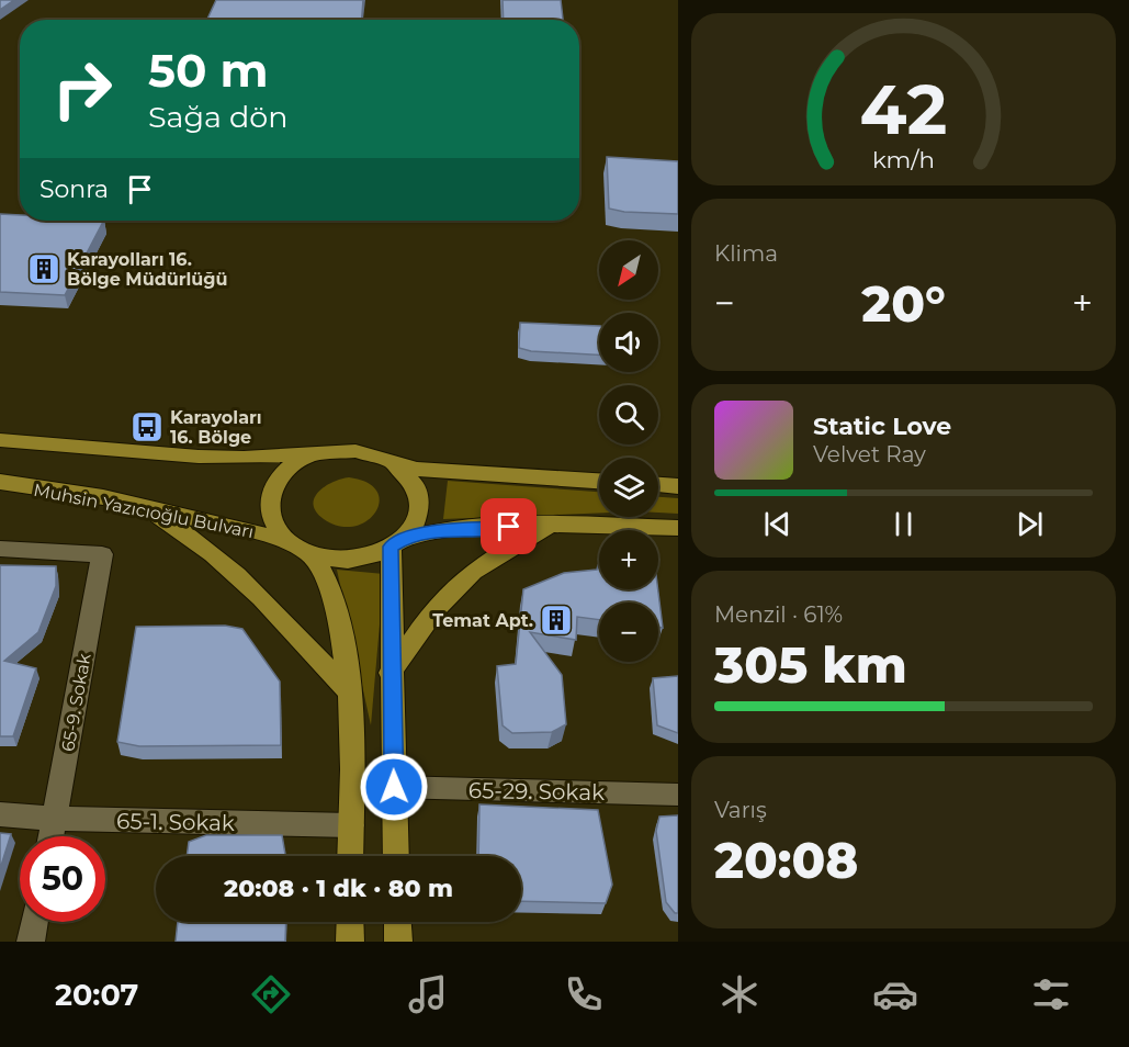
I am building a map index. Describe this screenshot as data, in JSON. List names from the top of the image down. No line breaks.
{"streets":{"main road":["Muhsin Yazıcıoğlu Bulvarı"],"street":["65-9. Sokak","65-29. Sokak","65-1. Sokak"]},"crossings":[["65-9. Sokak","65-1. Sokak"]],"places":{"building":["Karayolları 16. Bölge Müdürlüğü","Temat Apt."],"bus stop":["Karayoları 16. Bölge"]},"north":"bottom left","page":{"turn":["50 m","Sağa dön"],"then":"Sonra","tile":["Klima",["Menzil · 61%","305 km"],["Varış","20:08"]],"map_buttons":["+","−"],"heat":["−","20°","+"],"song":["Static Love","Velvet Ray"],"limit":"50","trip":"20:08 · 1 dk · 80 m","tabs":"20:07","gauge":["42","km/h"]}}
